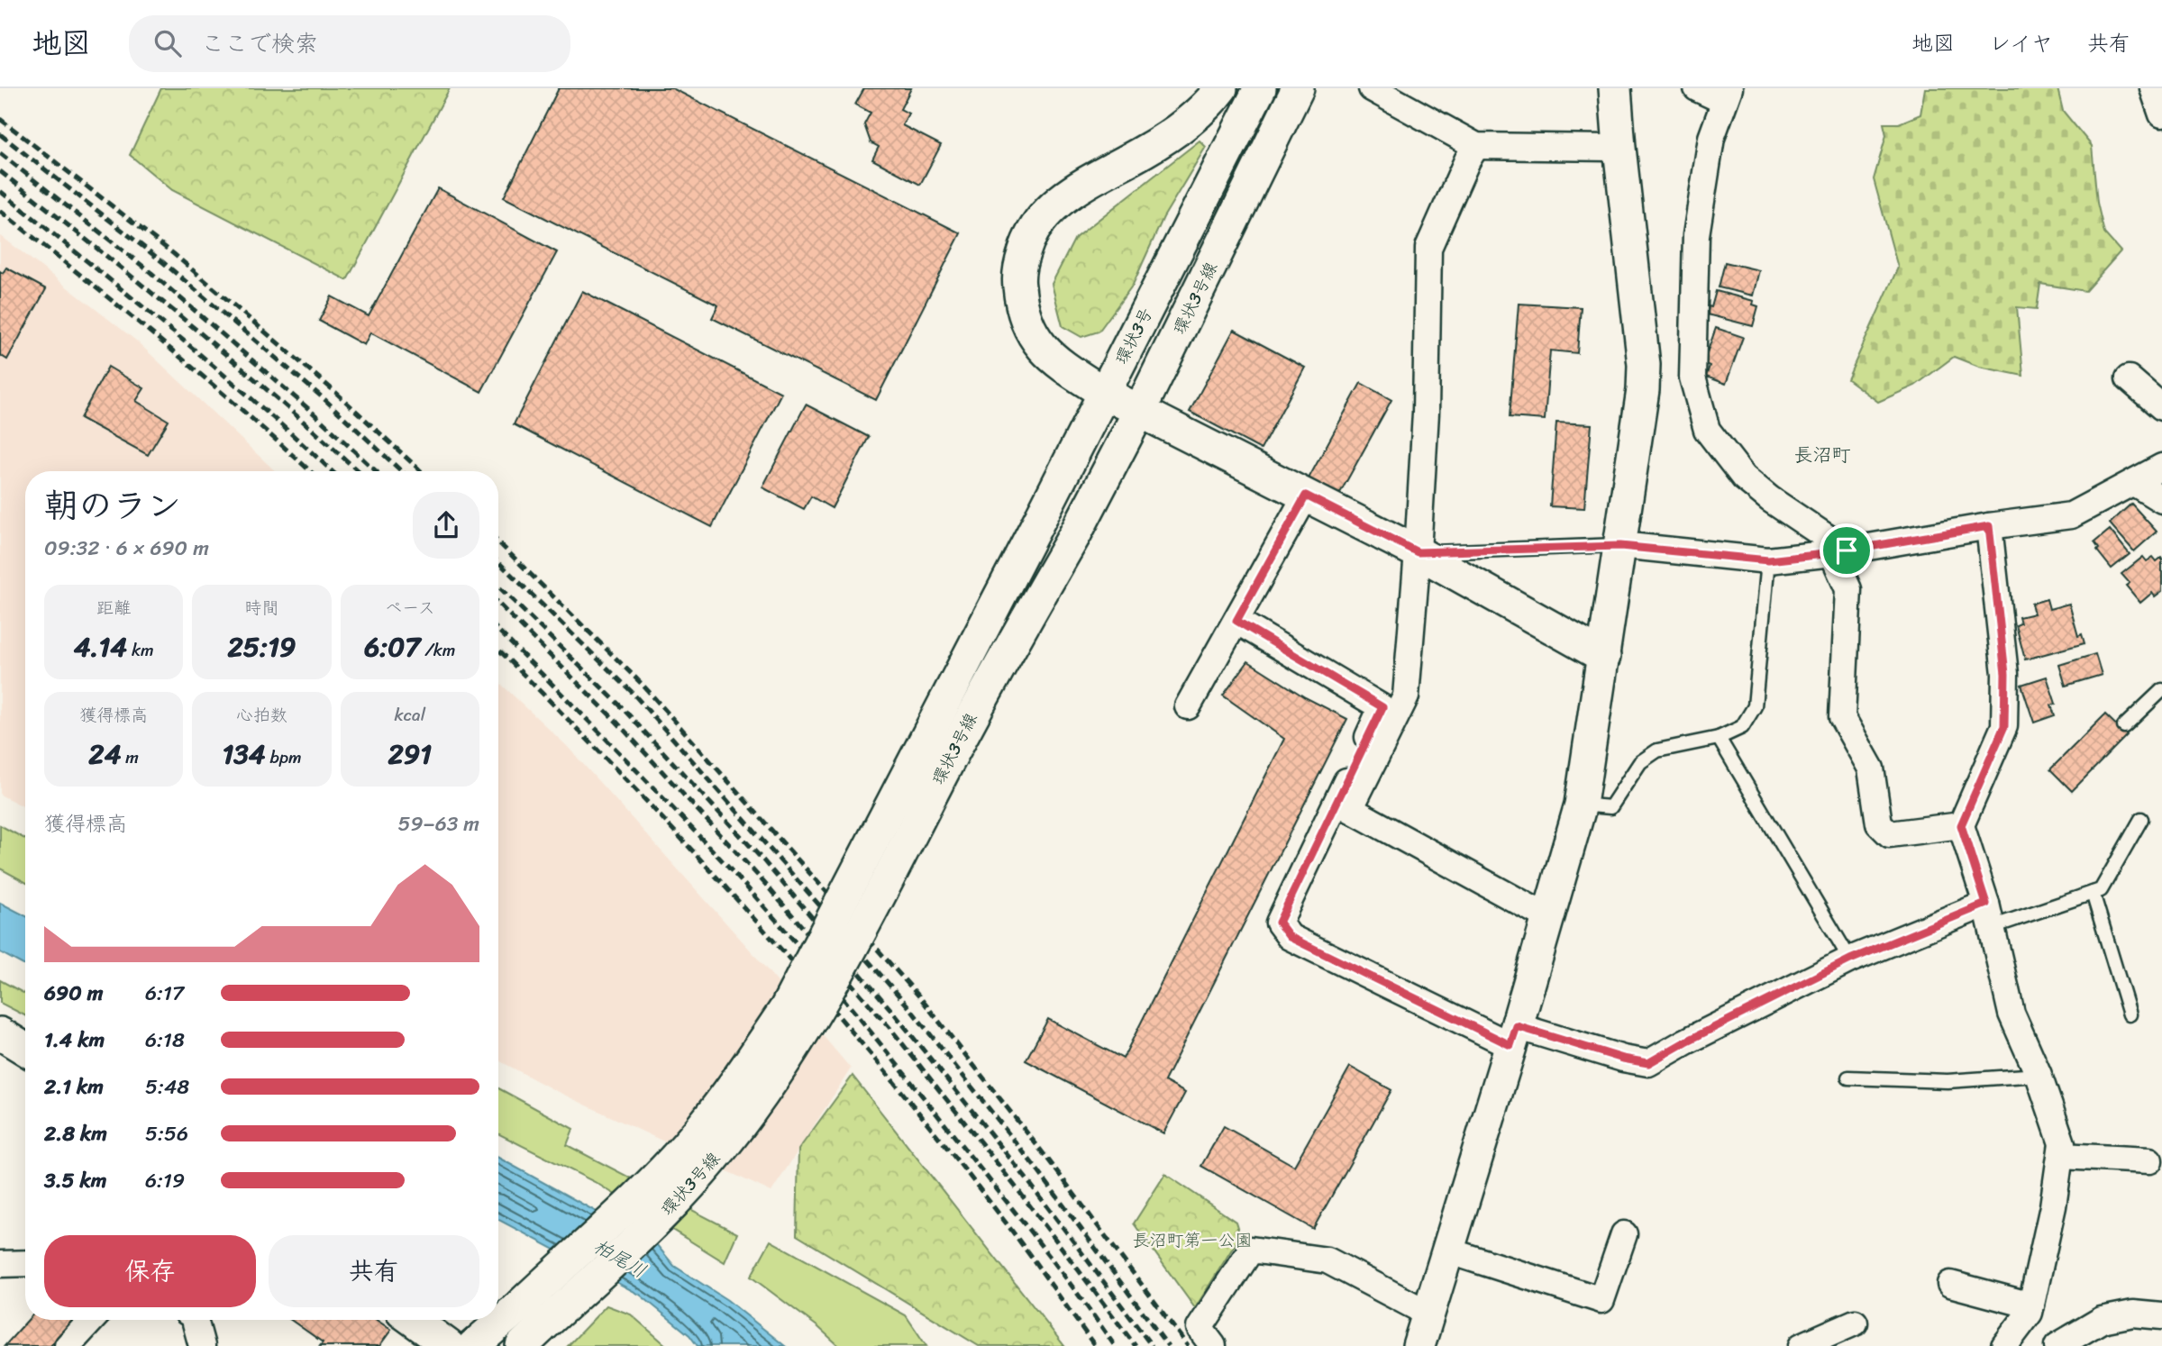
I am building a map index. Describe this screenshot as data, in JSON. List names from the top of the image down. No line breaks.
{"streets":{"street":["環状3号線","環状3号"]},"crossings":[["環状3号線","環状3号"]],"districts":["長沼町"],"water":["柏尾川"],"parks":["長沼町第一公園"],"page":{"header":"地図","search":"ここで検索","nav":["地図","レイヤ","共有"],"heading":["朝のラン","09:32 · 6 × 690 m"],"stats":[["距離","4.14 km"],["時間","25:19"],["ペース","6:07 /km"],["獲得標高","24 m"],["心拍数","134 bpm"],["kcal","291"]],"chart":["獲得標高","59–63 m"],"list":[{"name":"690 m","note":"6:17"},{"name":"1.4 km","note":"6:18"},{"name":"2.1 km","note":"5:48"},{"name":"2.8 km","note":"5:56"},{"name":"3.5 km","note":"6:19"}],"buttons":["保存","共有"]}}
